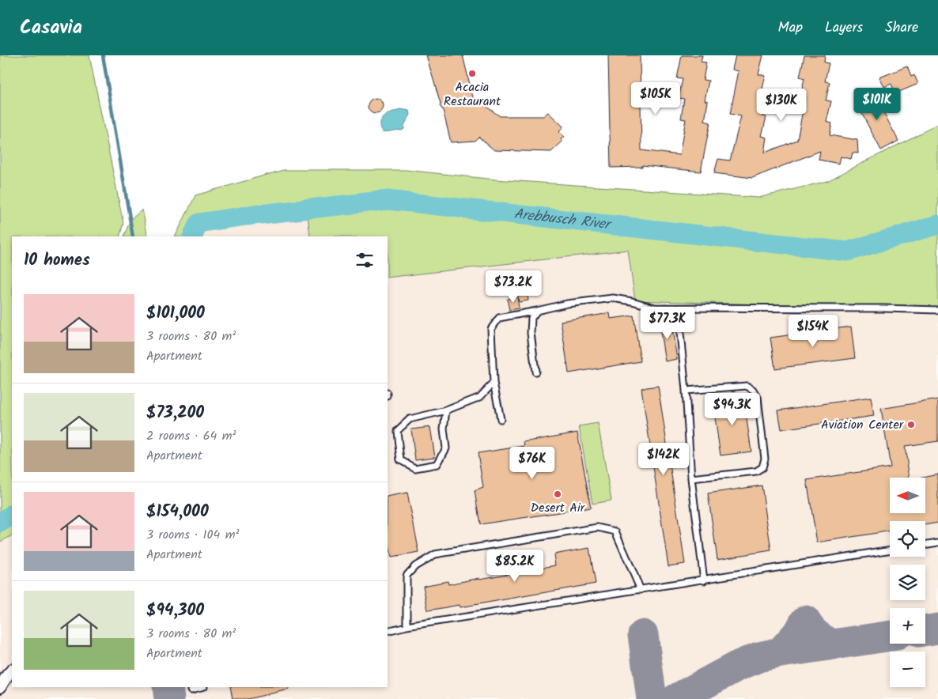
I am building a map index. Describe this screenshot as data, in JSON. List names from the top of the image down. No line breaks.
{"water":["Arebbusch River"],"places":["Acacia Restaurant","Aviation Center","Desert Air"],"north":"left","page":{"header":"Casavia","nav":["Map","Layers","Share"],"price":["$105K","$101K","$130K","$73.2K","$77.3K","$154K","$94.3K","$142K","$76K","$85.2K"],"heading":"10 homes","list":[{"name":"$101,000","note":"3 rooms · 80 m² · Apartment"},{"name":"$73,200","note":"2 rooms · 64 m² · Apartment"},{"name":"$154,000","note":"3 rooms · 104 m² · Apartment"},{"name":"$94,300","note":"3 rooms · 80 m² · Apartment"}],"map_buttons":["+","−"]}}
